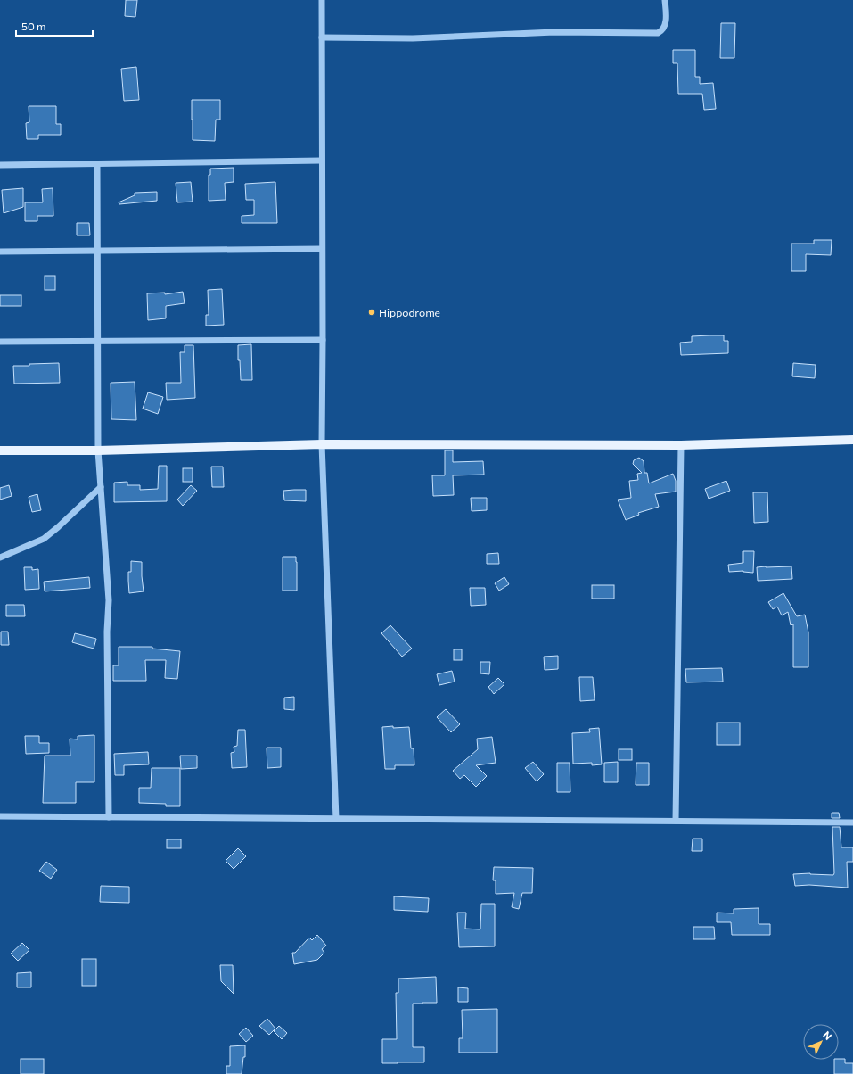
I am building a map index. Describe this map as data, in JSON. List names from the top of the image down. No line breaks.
{"places":["Hippodrome"],"scale_bar":"50 m","north":"top right"}
